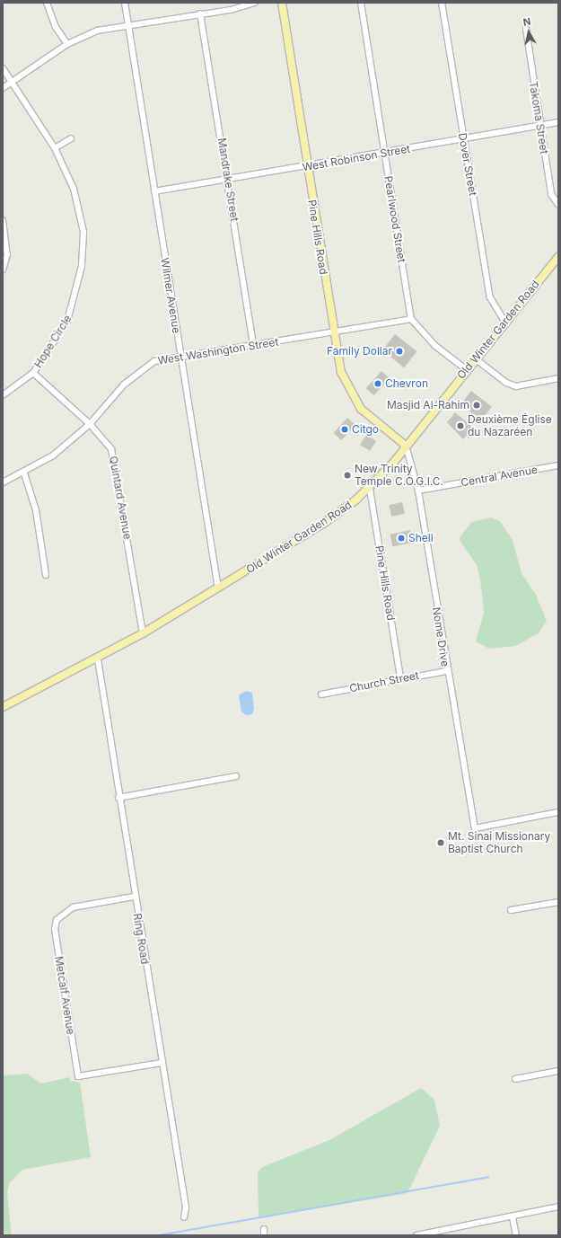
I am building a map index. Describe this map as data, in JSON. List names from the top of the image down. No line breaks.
{"streets":{"main road":["Pine Hills Road","Old Winter Garden Road"],"street":["Takoma Street","West Robinson Street","Dover Street","Mandrake Street","Pearlwood Street","Wilmer Avenue","Hope Circle","West Washington Street","Central Avenue","Quintard Avenue","Nome Drive","Church Street","Ring Road","Metcalf Avenue"]},"crossings":[["Takoma Street","West Robinson Street"],["West Robinson Street","Dover Street"],["West Robinson Street","Mandrake Street"],["West Robinson Street","Pearlwood Street"],["West Robinson Street","Pine Hills Road"],["West Robinson Street","Wilmer Avenue"],["Dover Street","Old Winter Garden Road"],["Mandrake Street","West Washington Street"],["Pearlwood Street","West Washington Street"],["Pine Hills Road","Old Winter Garden Road"],["Pine Hills Road","West Washington Street"],["Pine Hills Road","Nome Drive"],["Pine Hills Road","Church Street"],["Wilmer Avenue","Old Winter Garden Road"],["Wilmer Avenue","West Washington Street"],["Old Winter Garden Road","Quintard Avenue"],["Old Winter Garden Road","Nome Drive"],["Old Winter Garden Road","Ring Road"],["Hope Circle","Quintard Avenue"],["West Washington Street","Quintard Avenue"],["Central Avenue","Nome Drive"],["Nome Drive","Church Street"],["Ring Road","Metcalf Avenue"]],"places":["Family Dollar","Chevron","Masjid Al-Rahim","Deuxième Église du Nazaréen","Citgo","New Trinity Temple C.O.G.I.C.","Shell","Mt. Sinai Missionary Baptist Church"],"north":"top"}
